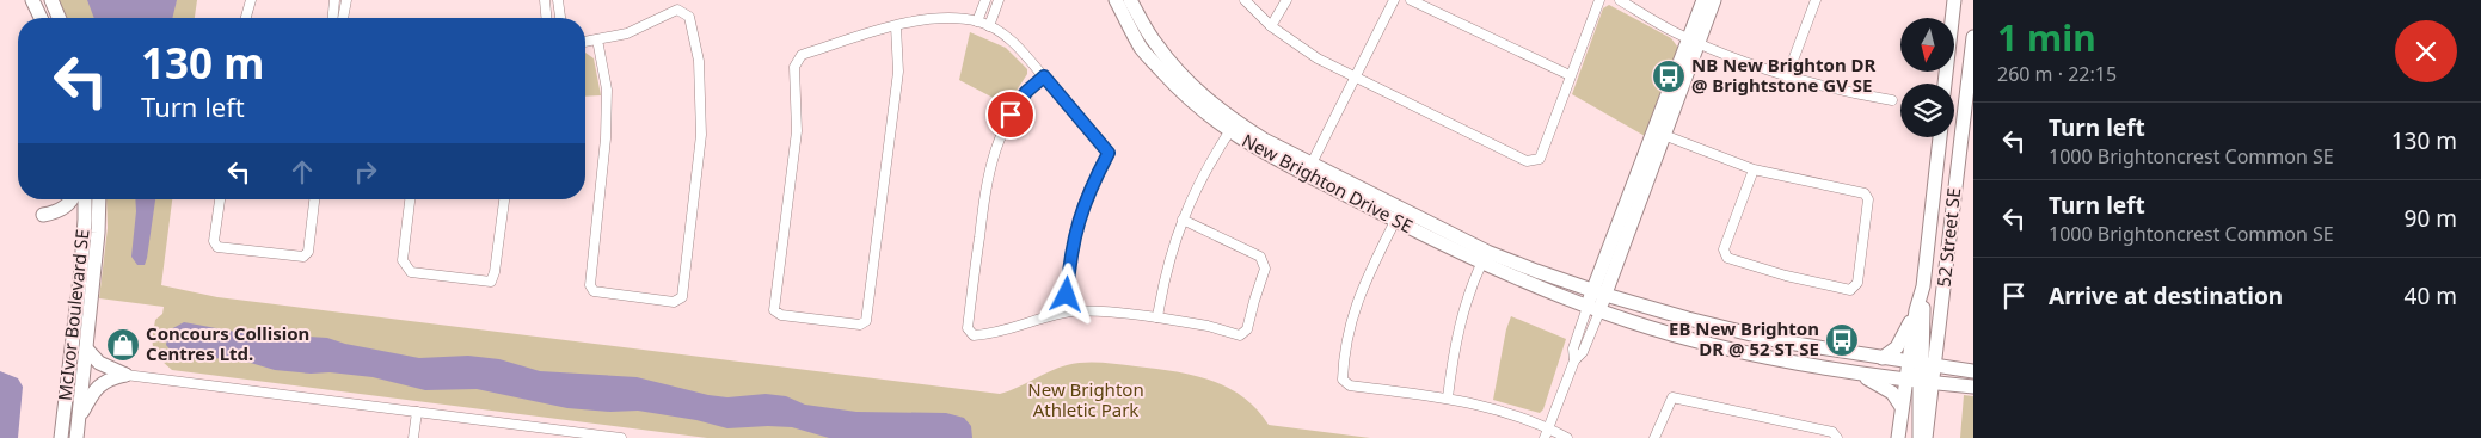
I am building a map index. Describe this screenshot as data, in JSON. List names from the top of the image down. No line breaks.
{"streets":{"street":["New Brighton Drive SE","52 Street SE","McIvor Boulevard SE"]},"crossings":[["New Brighton Drive SE","52 Street SE"]],"parks":["New Brighton Athletic Park"],"places":{"bus stop":["NB New Brighton DR @ Brightstone GV SE","EB New Brighton DR @ 52 ST SE"],"shop":["Concours Collision Centres Ltd."]},"north":"bottom","page":{"heading":["1 min","260 m · 22:15"],"turn":["130 m","Turn left"],"list":[{"name":"Turn left","note":"1000 Brightoncrest Common SE","value":"130 m"},{"name":"Turn left","note":"1000 Brightoncrest Common SE","value":"90 m"},{"name":"Arrive at destination","value":"40 m"}]}}
